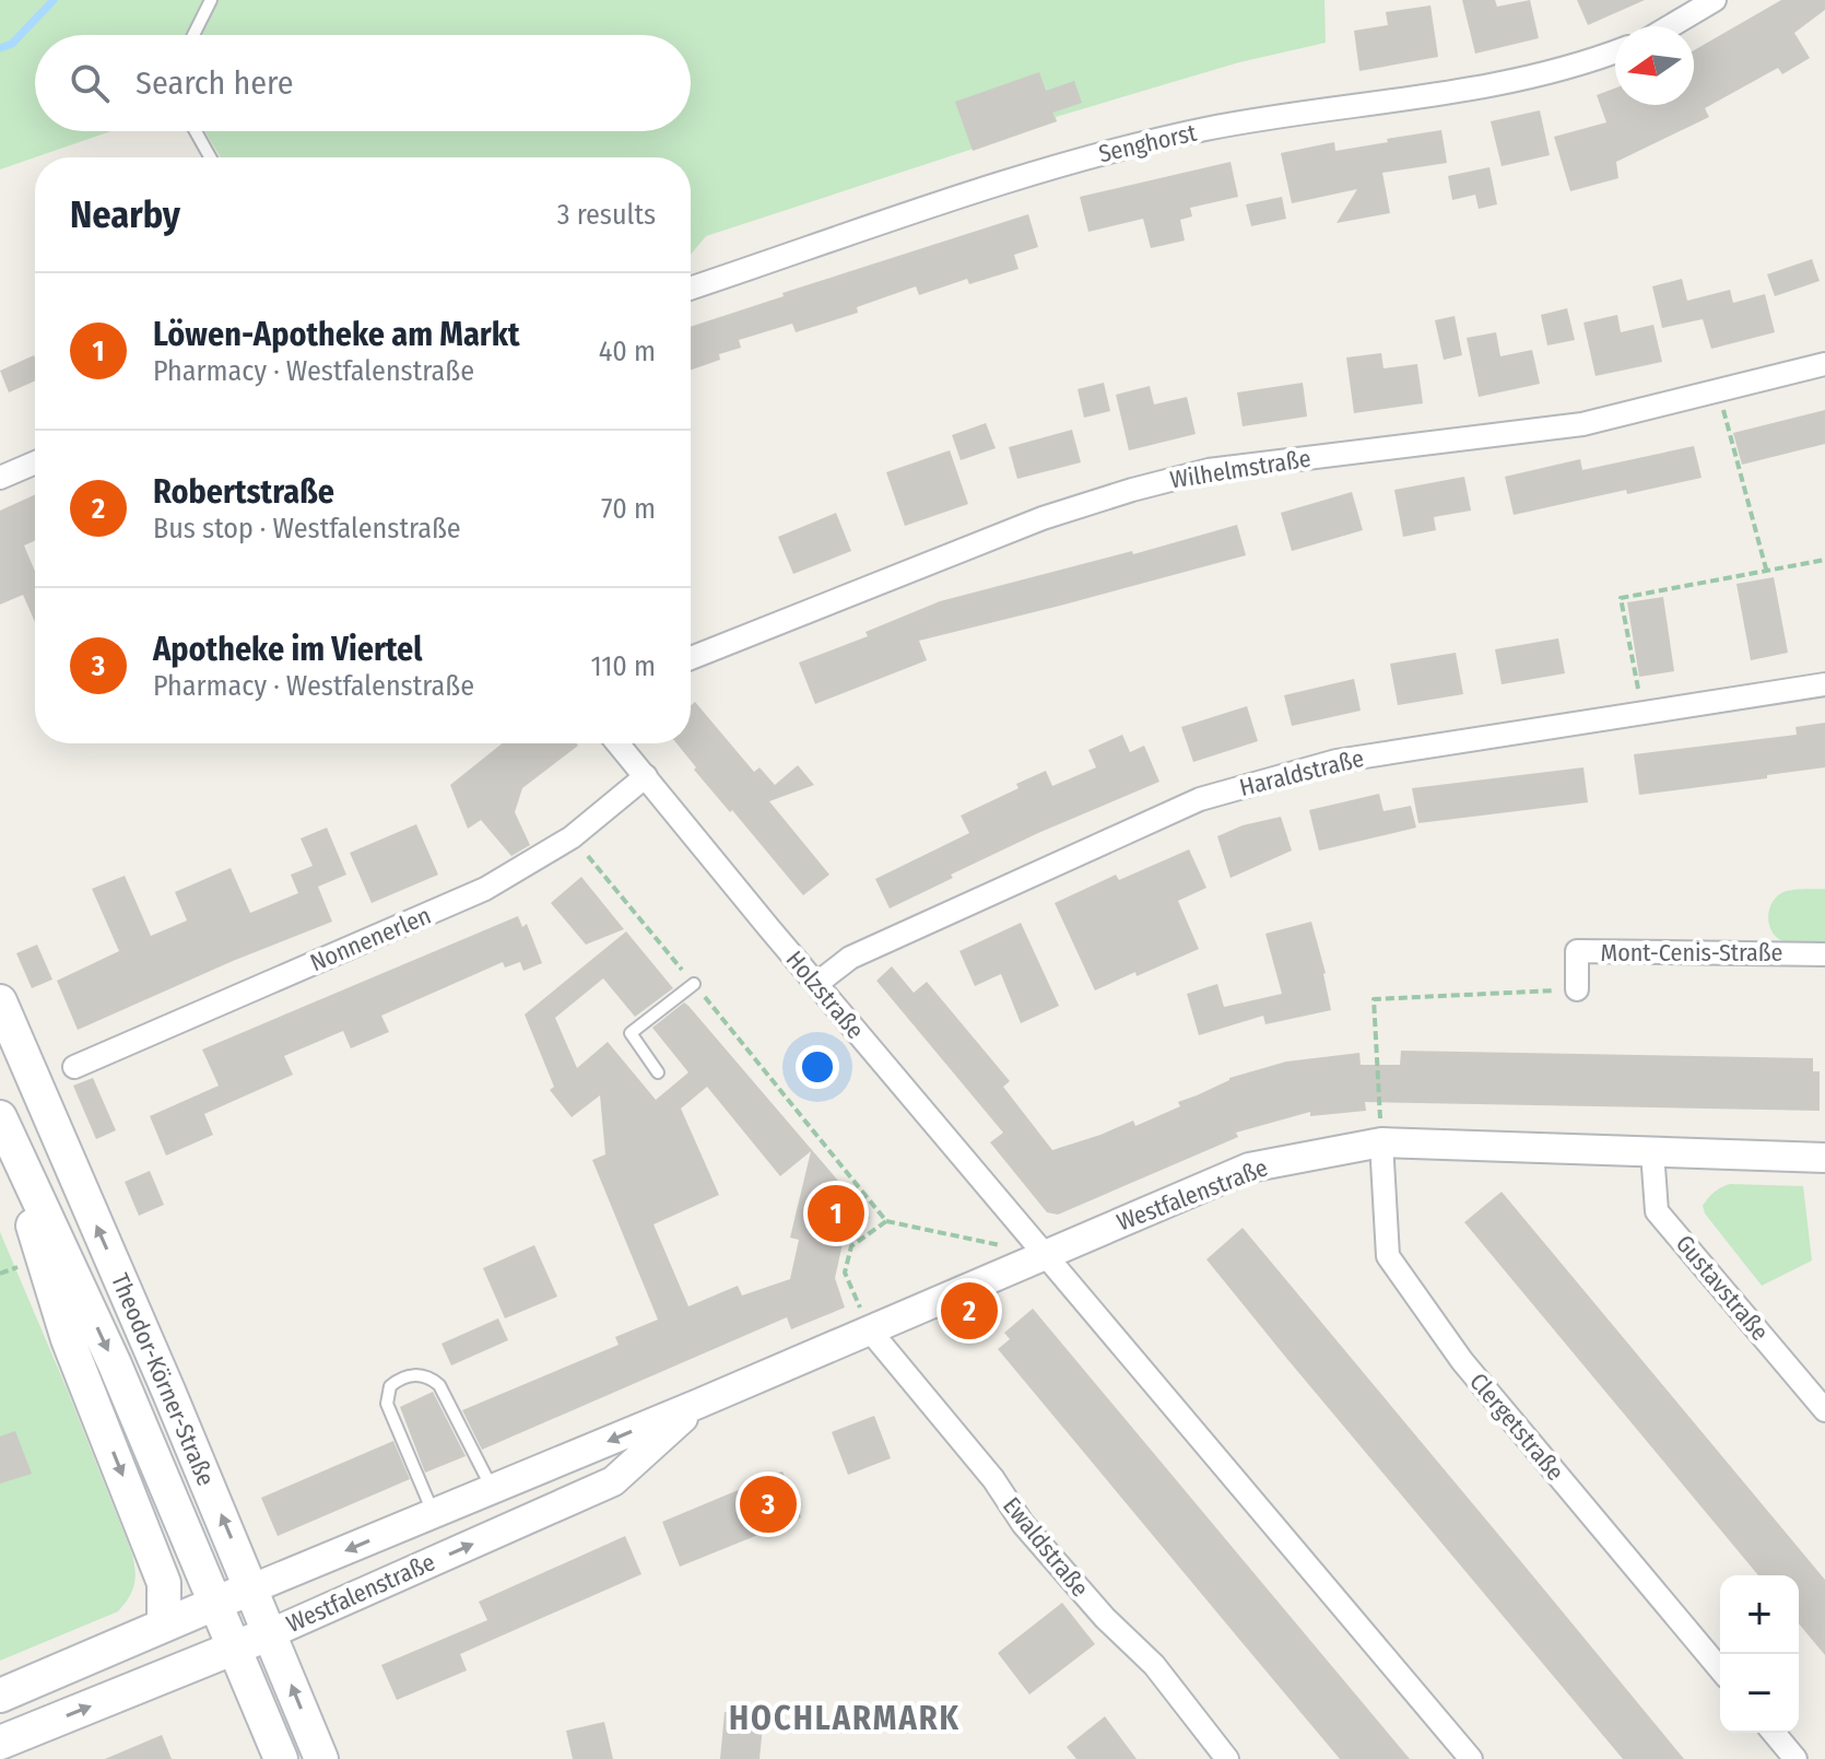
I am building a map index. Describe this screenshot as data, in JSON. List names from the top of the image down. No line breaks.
{"streets":{"main road":["Westfalenstraße","Theodor-Körner-Straße"],"street":["Senghorst","Wilhelmstraße","Haraldstraße","Nonnenerlen","Mont-Cenis-Straße","Holzstraße","Gustavstraße","Clergetstraße","Ewaldstraße"]},"crossings":[["Haraldstraße","Holzstraße"],["Nonnenerlen","Holzstraße"],["Mont-Cenis-Straße","Westfalenstraße"],["Mont-Cenis-Straße","Clergetstraße"],["Holzstraße","Westfalenstraße"],["Westfalenstraße","Gustavstraße"],["Westfalenstraße","Theodor-Körner-Straße"],["Westfalenstraße","Clergetstraße"],["Westfalenstraße","Ewaldstraße"]],"districts":["HOCHLARMARK"],"north":"left","page":{"search":"Search here","heading":["Nearby","3 results"],"list":[{"mark":"1","name":"Löwen-Apotheke am Markt","note":"Pharmacy · Westfalenstraße","value":"40 m"},{"mark":"2","name":"Robertstraße","note":"Bus stop · Westfalenstraße","value":"70 m"},{"mark":"3","name":"Apotheke im Viertel","note":"Pharmacy · Westfalenstraße","value":"110 m"}],"pins":["1","2","3"],"map_buttons":["+","−"]}}
